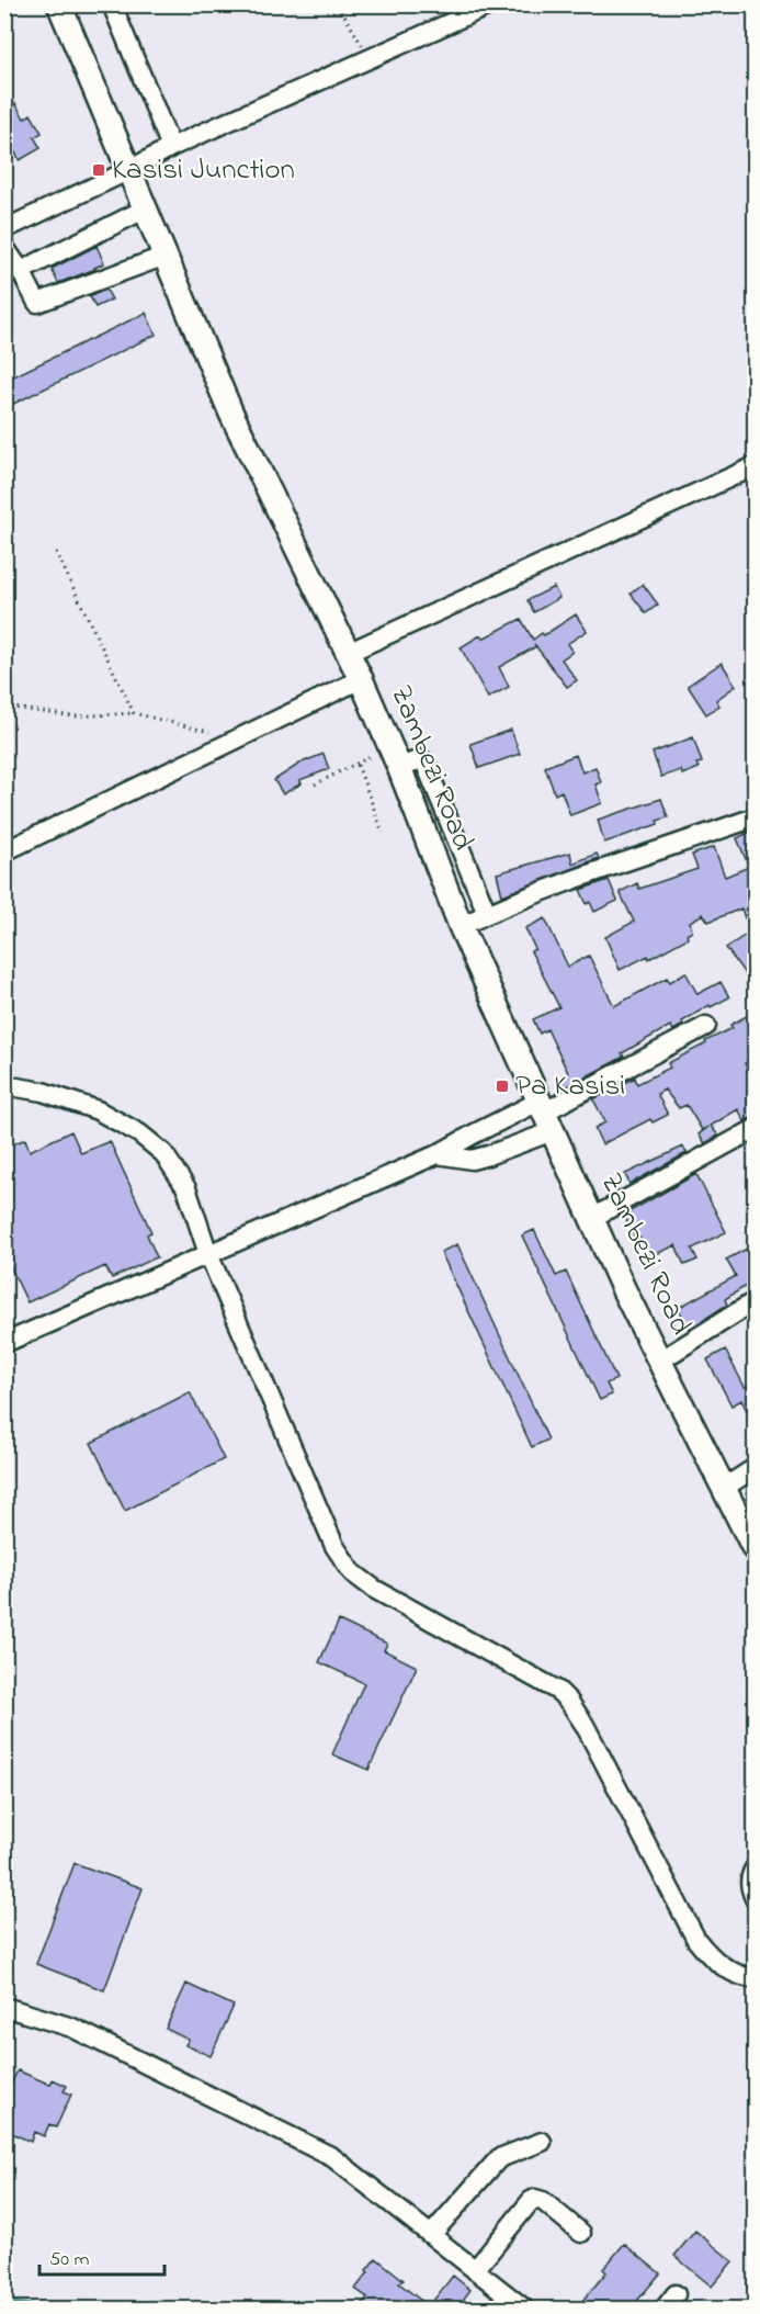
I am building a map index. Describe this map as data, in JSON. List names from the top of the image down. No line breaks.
{"streets":{"main road":["Zambezi Road"]},"places":{"transit":["Kasisi Junction","Pa Kasisi"]},"scale_bar":"50 m"}
